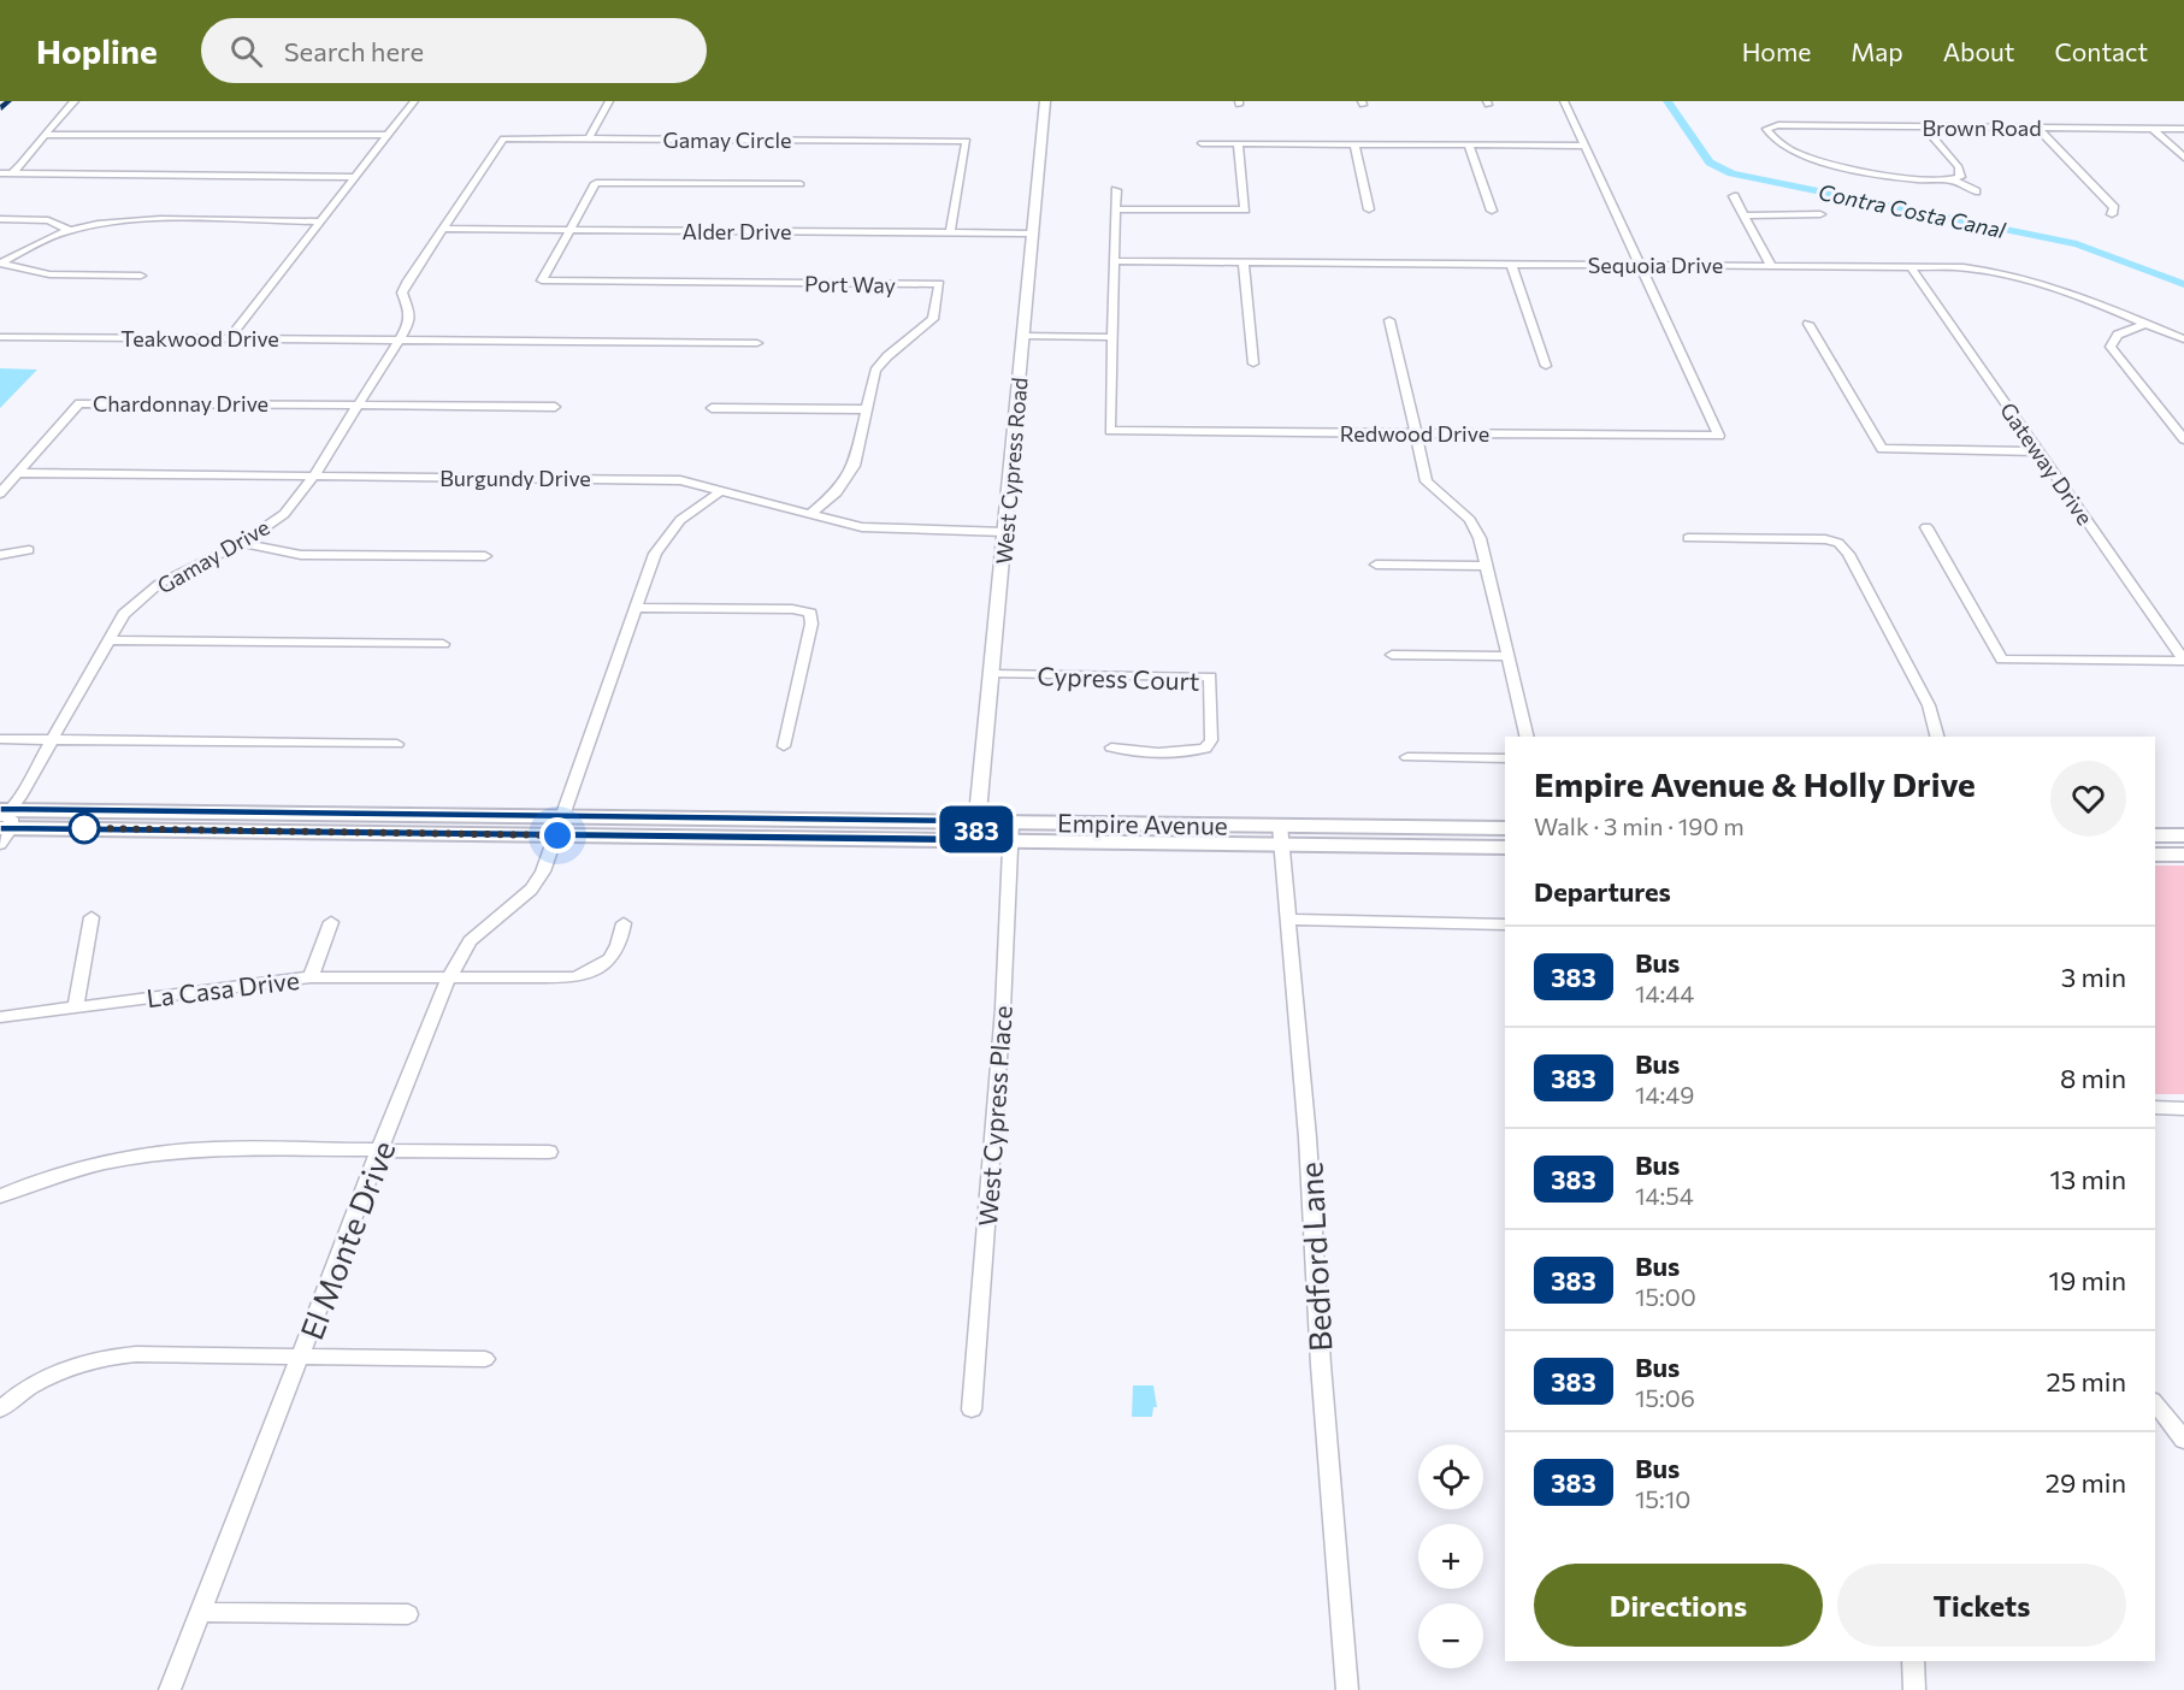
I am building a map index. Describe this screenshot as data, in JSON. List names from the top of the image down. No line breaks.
{"streets":{"main road":["Empire Avenue"],"street":["Brown Road","Gamay Circle","Alder Drive","Sequoia Drive","Port Way","Teakwood Drive","Chardonnay Drive","Redwood Drive","Gateway Drive","West Cypress Road","Burgundy Drive","Gamay Drive","Cypress Court","La Casa Drive","West Cypress Place","El Monte Drive","Bedford Lane"]},"crossings":[["Gamay Circle","Alder Drive"],["Gamay Circle","Gamay Drive"],["Alder Drive","Port Way"],["Alder Drive","West Cypress Road"],["Alder Drive","Gamay Drive"],["Sequoia Drive","Redwood Drive"],["Sequoia Drive","Gateway Drive"],["Port Way","Burgundy Drive"],["Teakwood Drive","Gamay Drive"],["Chardonnay Drive","Burgundy Drive"],["Chardonnay Drive","Gamay Drive"],["West Cypress Road","Burgundy Drive"],["West Cypress Road","Cypress Court"],["West Cypress Road","Empire Avenue"],["Burgundy Drive","Gamay Drive"],["Burgundy Drive","El Monte Drive"],["Gamay Drive","Empire Avenue"],["Empire Avenue","West Cypress Place"],["Empire Avenue","El Monte Drive"],["Empire Avenue","Bedford Lane"],["La Casa Drive","El Monte Drive"]],"water":["Contra Costa Canal"],"lines":["bus line 383"],"page":{"header":"Hopline","search":"Search here","nav":["Home","Map","About","Contact"],"on_map":"383","heading":[["Empire Avenue & Holly Drive","Walk · 3 min · 190 m"],"Departures"],"list":[{"mark":"383","name":"Bus","note":"14:44","value":"3 min"},{"mark":"383","name":"Bus","note":"14:49","value":"8 min"},{"mark":"383","name":"Bus","note":"14:54","value":"13 min"},{"mark":"383","name":"Bus","note":"15:00","value":"19 min"},{"mark":"383","name":"Bus","note":"15:06","value":"25 min"},{"mark":"383","name":"Bus","note":"15:10","value":"29 min"}],"map_buttons":["+","−"],"buttons":["Directions","Tickets"]}}
